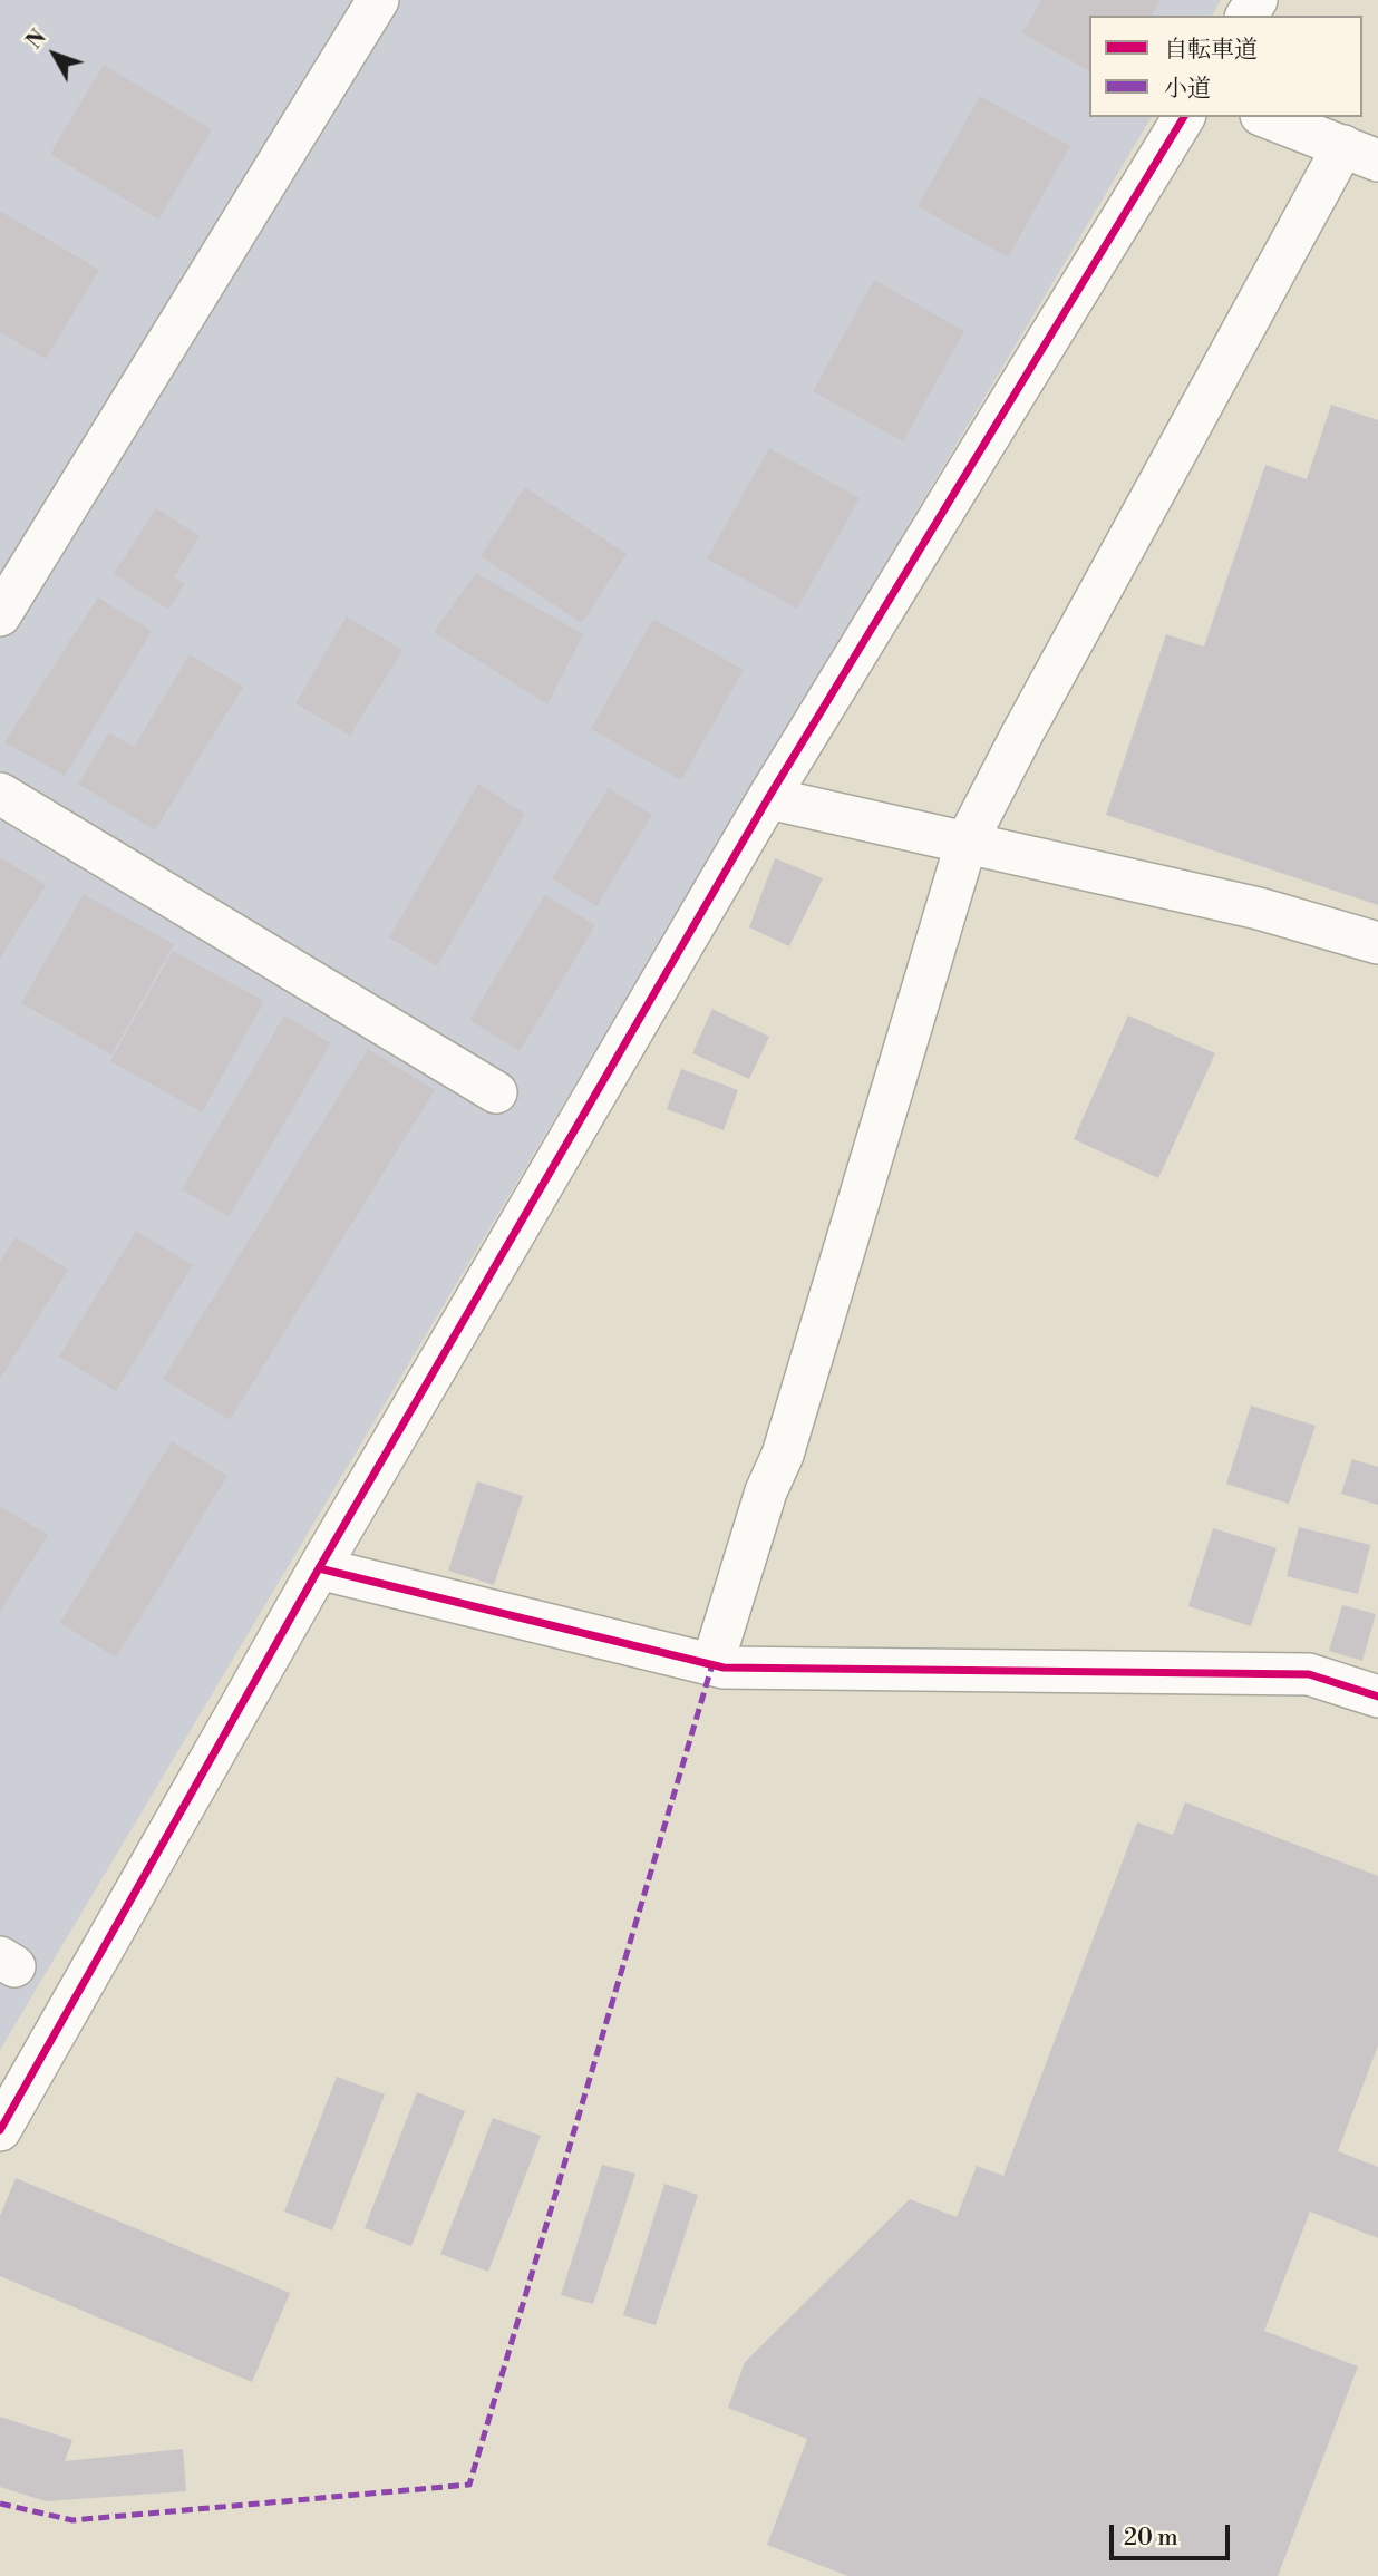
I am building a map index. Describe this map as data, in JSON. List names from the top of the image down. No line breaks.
{"legend":["自転車道","小道"],"scale_bar":"20 m","north":"top left"}
